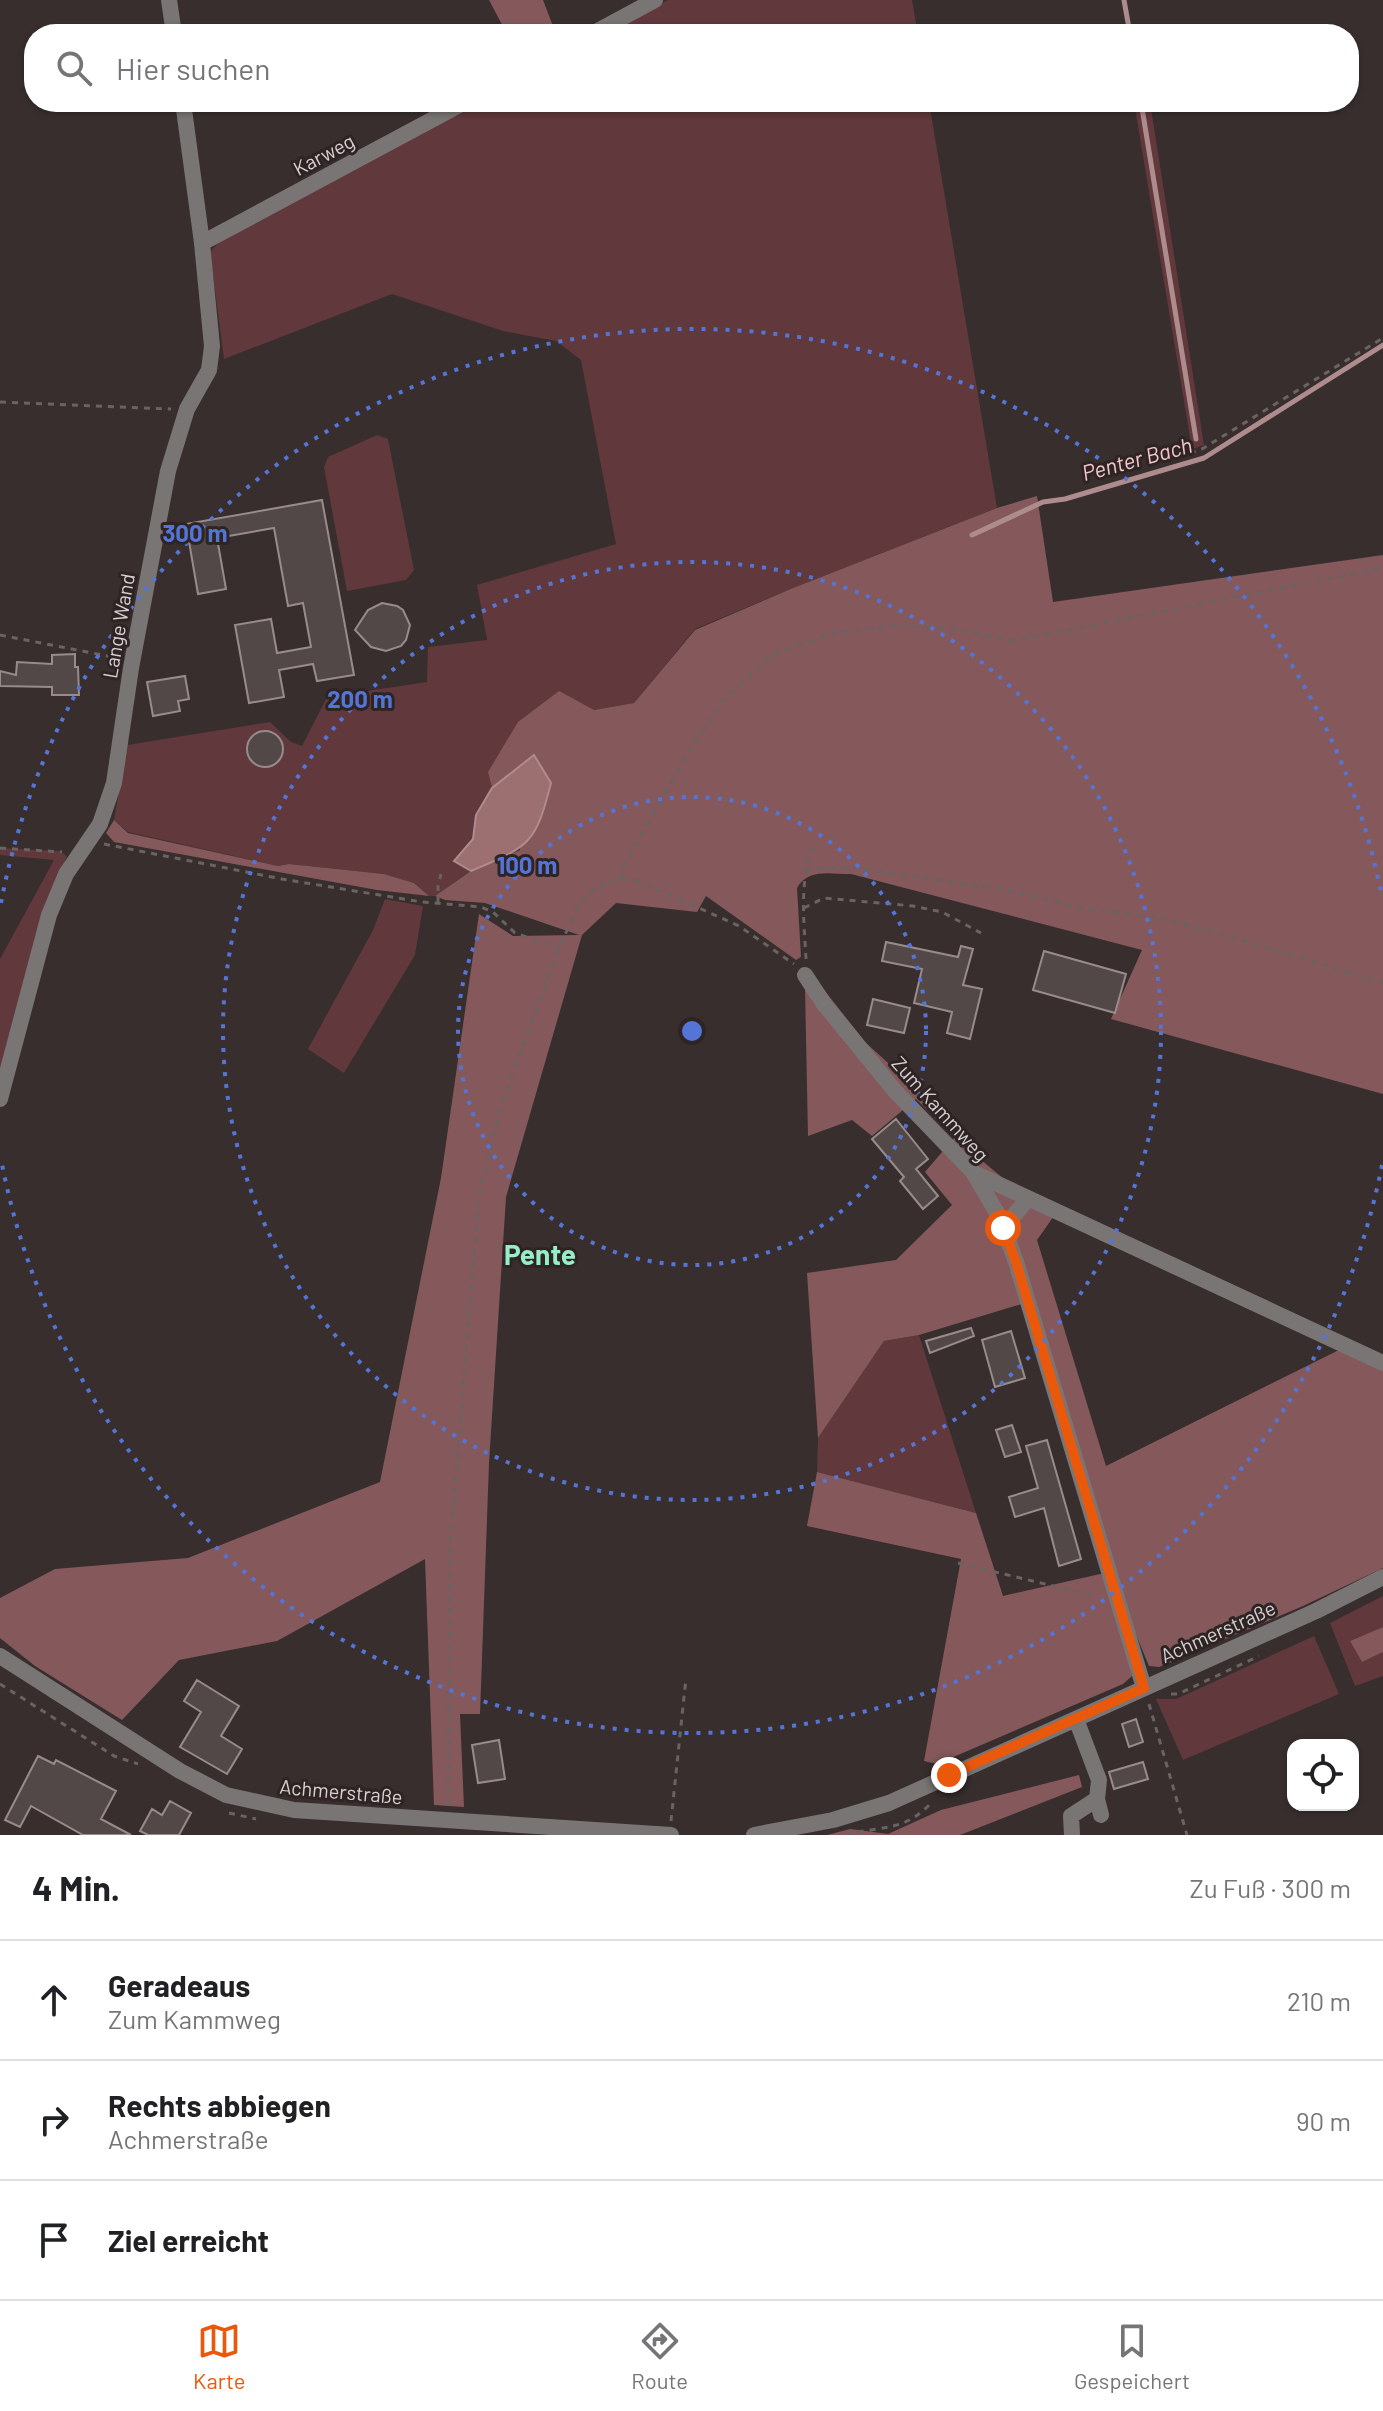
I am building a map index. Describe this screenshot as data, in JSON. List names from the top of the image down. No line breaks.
{"streets":{"street":["Karweg","Lange Wand","Zum Kammweg","Achmerstraße"]},"crossings":[["Karweg","Lange Wand"],["Zum Kammweg","Achmerstraße"]],"districts":["Pente"],"water":["Penter Bach"],"page":{"search":"Hier suchen","heading":["4 Min.","Zu Fuß · 300 m"],"list":[["Geradeaus","Zum Kammweg","210 m"],["Rechts abbiegen","Achmerstraße","90 m"],"Ziel erreicht"],"nav":["Karte","Route","Gespeichert"]},"rings":["300 m","200 m","100 m"]}
